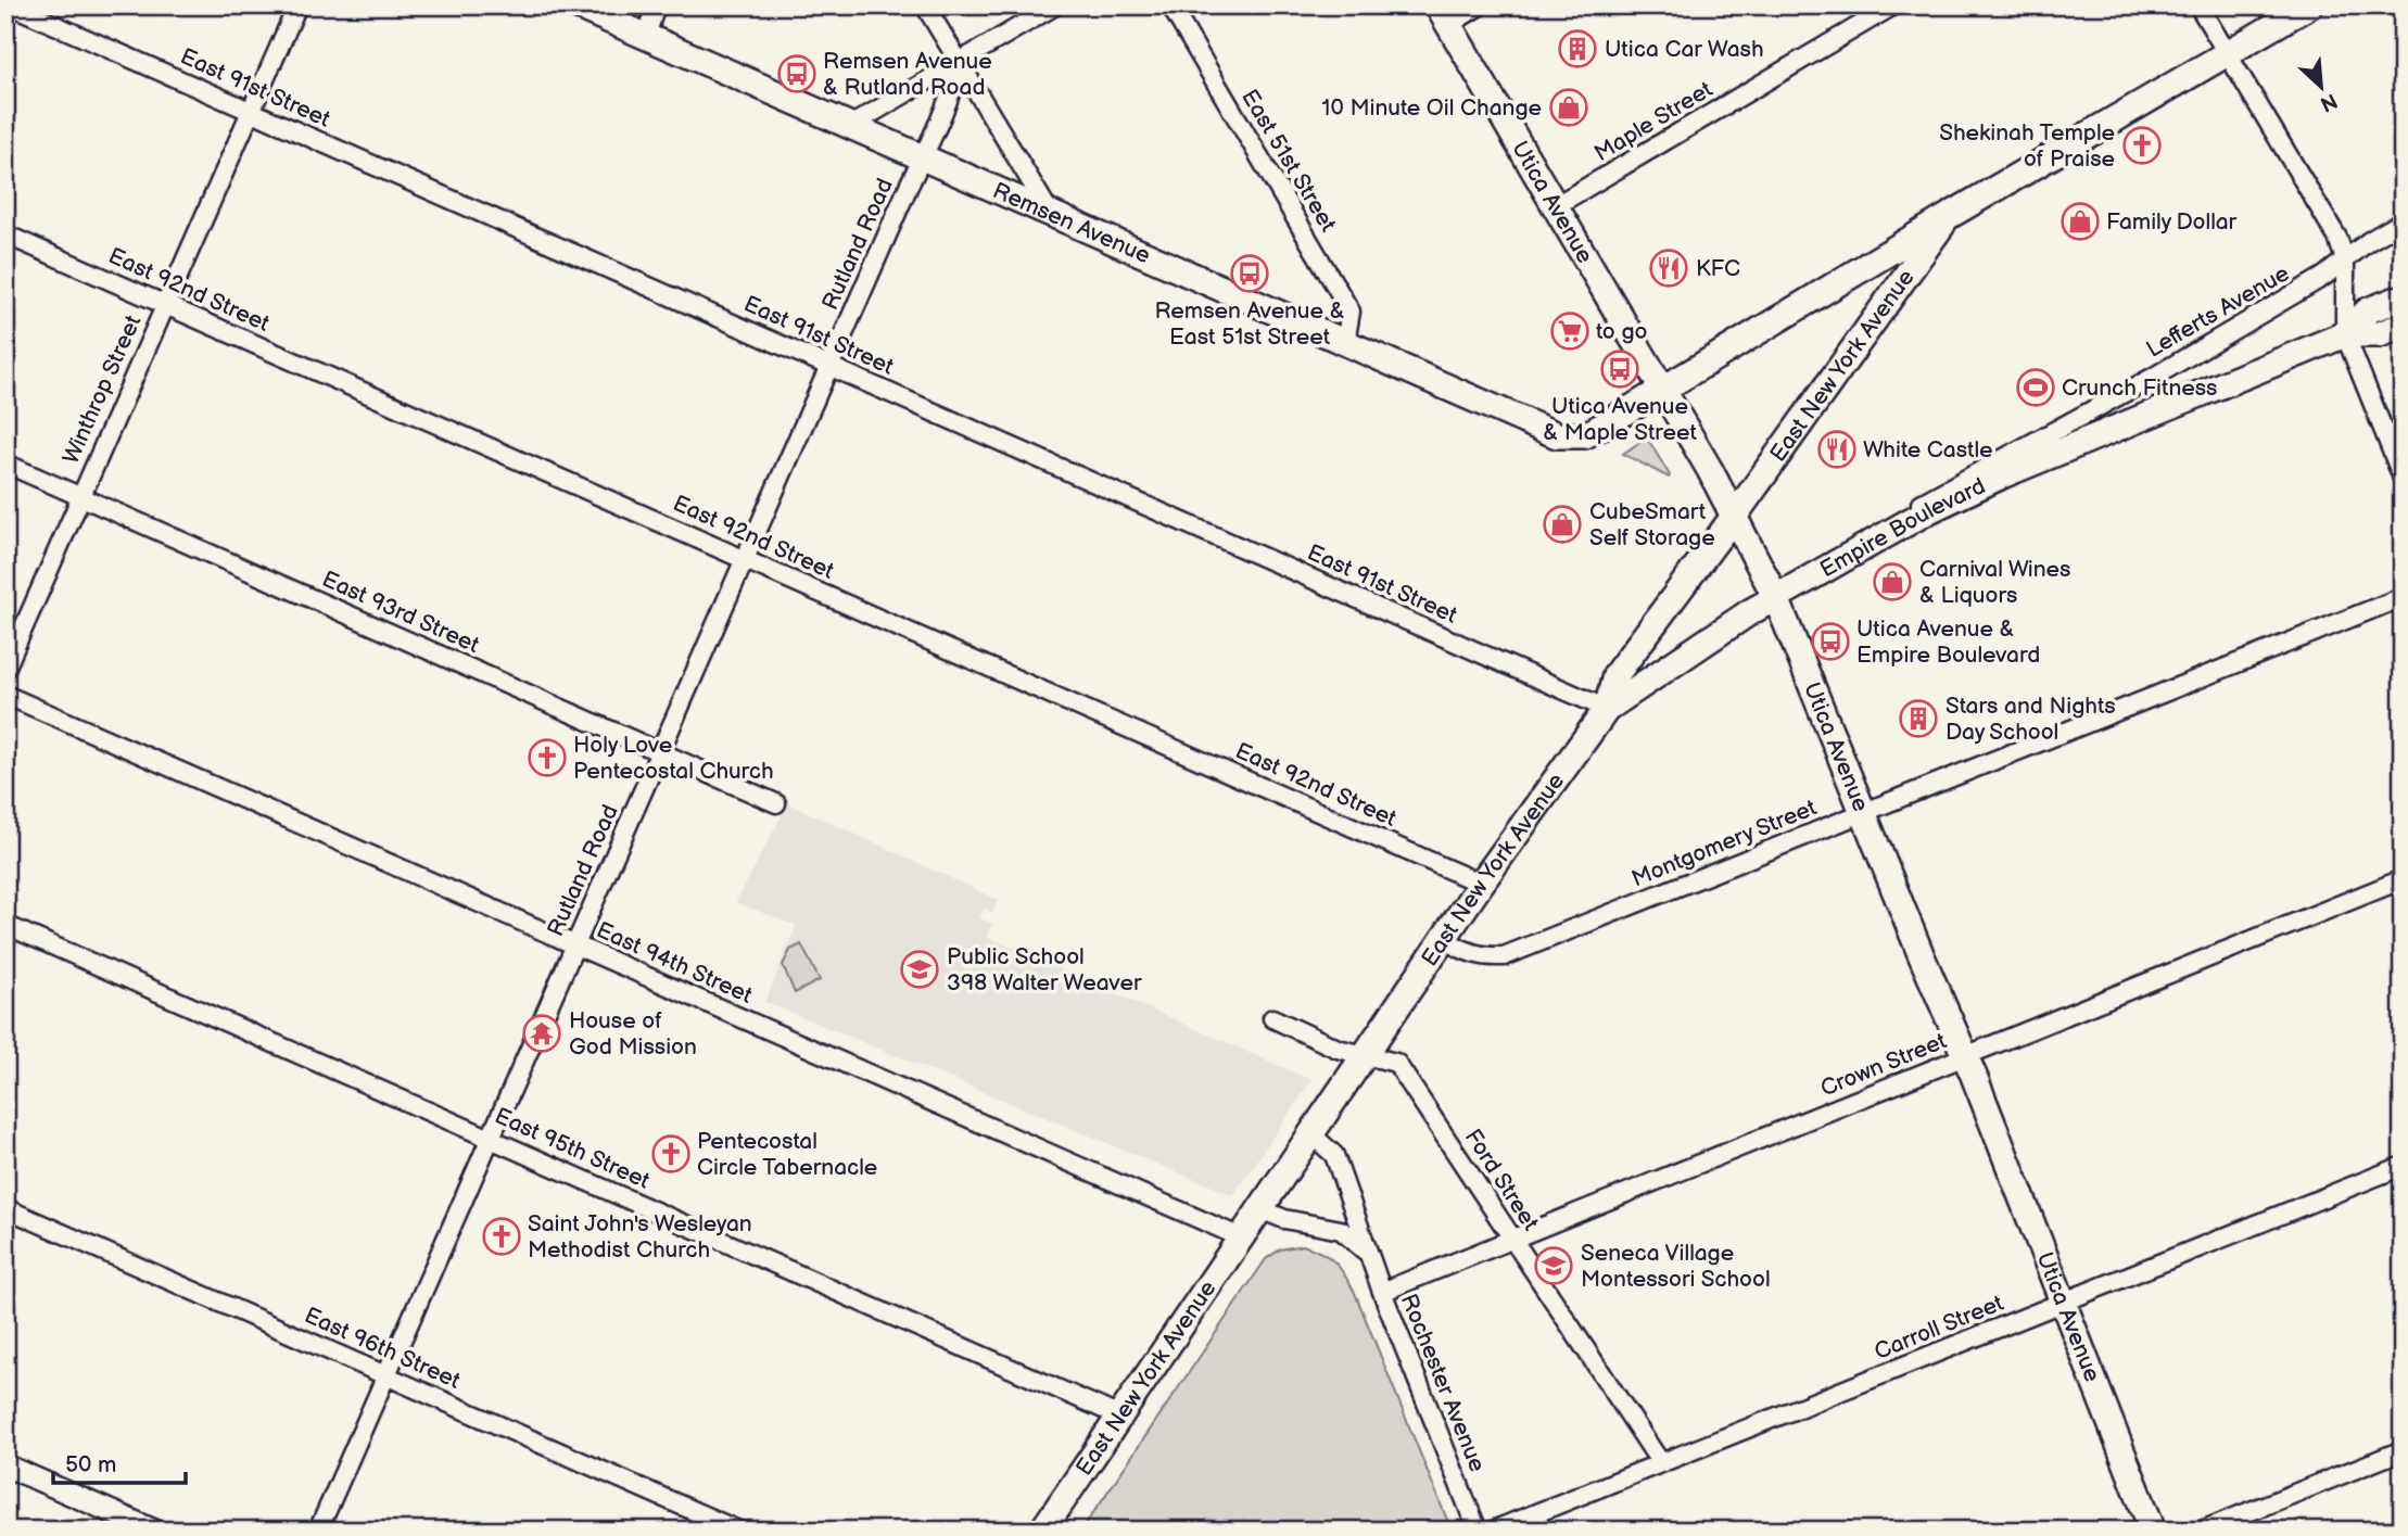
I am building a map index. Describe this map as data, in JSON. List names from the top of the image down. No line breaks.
{"streets":{"main road":["Utica Avenue","Remsen Avenue","East New York Avenue","Empire Boulevard"],"street":["East 91st Street","Maple Street","East 51st Street","Rutland Road","East 92nd Street","Lefferts Avenue","Winthrop Street","East 93rd Street","Montgomery Street","East 94th Street","Crown Street","East 95th Street","Ford Street","Carroll Street","East 96th Street","Rochester Avenue"]},"crossings":[["East 91st Street","Rutland Road"],["East 91st Street","East New York Avenue"],["East 91st Street","Winthrop Street"],["East 91st Street","Empire Boulevard"],["Maple Street","Utica Avenue"],["East 51st Street","Remsen Avenue"],["Utica Avenue","East New York Avenue"],["Utica Avenue","Empire Boulevard"],["Utica Avenue","Montgomery Street"],["Utica Avenue","Crown Street"],["Utica Avenue","Carroll Street"],["Remsen Avenue","Rutland Road"],["Remsen Avenue","East New York Avenue"],["Rutland Road","East 92nd Street"],["Rutland Road","East 93rd Street"],["Rutland Road","East 94th Street"],["Rutland Road","East 95th Street"],["Rutland Road","East 96th Street"],["East 92nd Street","East New York Avenue"],["East 92nd Street","Winthrop Street"],["Lefferts Avenue","Empire Boulevard"],["East New York Avenue","Empire Boulevard"],["East New York Avenue","Montgomery Street"],["East New York Avenue","East 94th Street"],["East New York Avenue","East 95th Street"],["East New York Avenue","Ford Street"],["East New York Avenue","Rochester Avenue"],["Winthrop Street","East 93rd Street"],["Crown Street","Ford Street"],["Crown Street","Rochester Avenue"],["Ford Street","Carroll Street"]],"places":{"building":["Utica Car Wash","Stars and Nights Day School"],"bus stop":["Remsen Avenue & Rutland Road","Remsen Avenue & East 51st Street","Utica Avenue & Maple Street","Utica Avenue & Empire Boulevard"],"shop":["10 Minute Oil Change","Family Dollar","CubeSmart Self Storage","Carnival Wines & Liquors"],"church":["Shekinah Temple of Praise","Holy Love Pentecostal Church","Pentecostal Circle Tabernacle","Saint John's Wesleyan Methodist Church"],"restaurant":["KFC","White Castle"],"supermarket":["to go"],"sports":["Crunch Fitness"],"school or university":["Public School 398 Walter Weaver","Seneca Village Montessori School"],"temple":["House of God Mission"]},"scale_bar":"50 m","north":"bottom right"}
